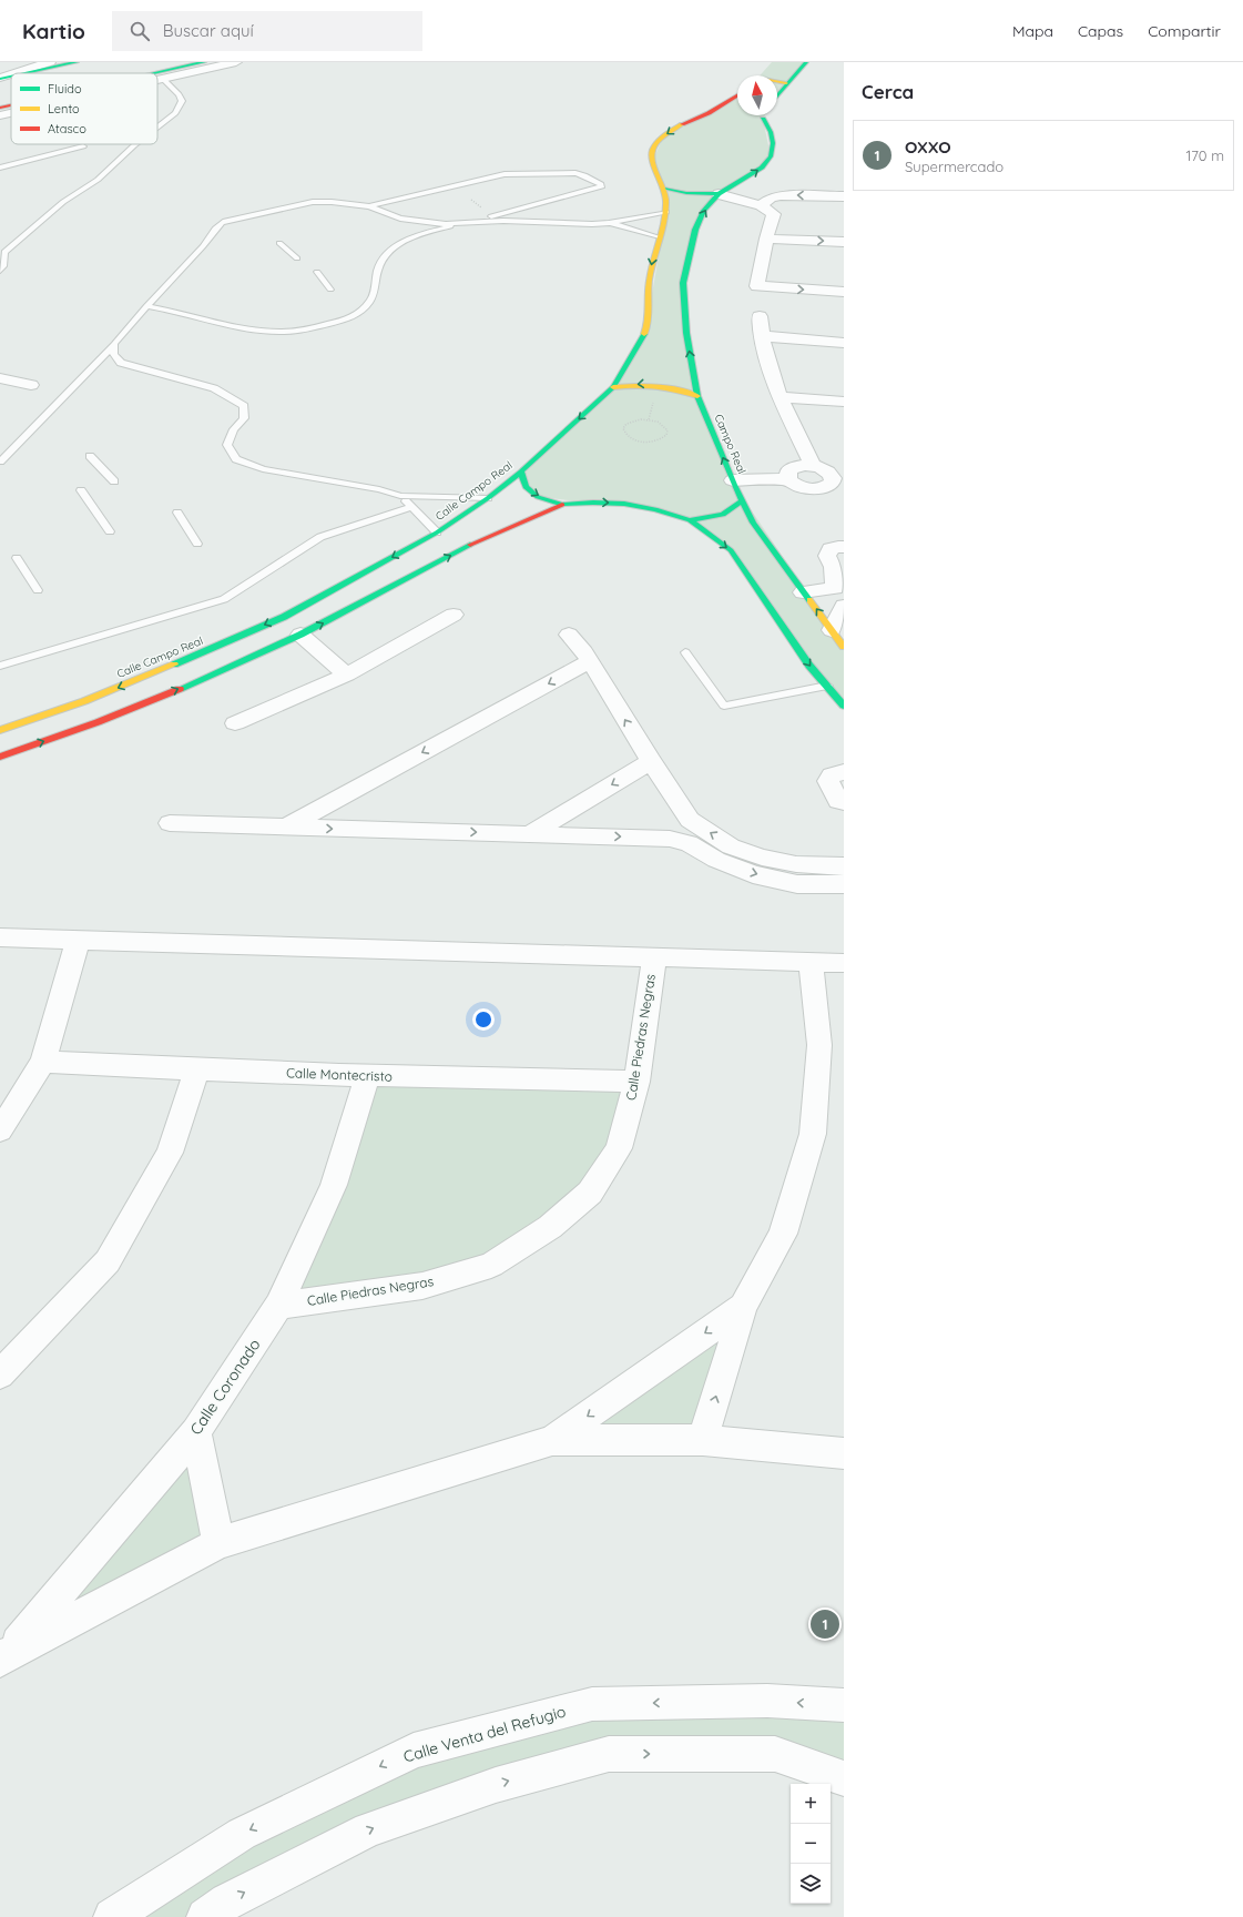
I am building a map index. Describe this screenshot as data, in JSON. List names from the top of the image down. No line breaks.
{"streets":{"main road":["Campo Real","Calle Campo Real"],"street":["Calle Piedras Negras","Calle Montecristo","Calle Coronado","Calle Venta del Refugio"]},"crossings":[["Calle Piedras Negras","Calle Montecristo"],["Calle Piedras Negras","Calle Coronado"],["Calle Montecristo","Calle Coronado"]],"one_way":["Campo Real"],"legend":["Fluido","Lento","Atasco"],"north":"top","page":{"header":"Kartio","search":"Buscar aquí","nav":["Mapa","Capas","Compartir"],"heading":"Cerca","list":[{"mark":"1","name":"OXXO","note":"Supermercado","value":"170 m"}],"pins":"1","map_buttons":["+","−"]}}
